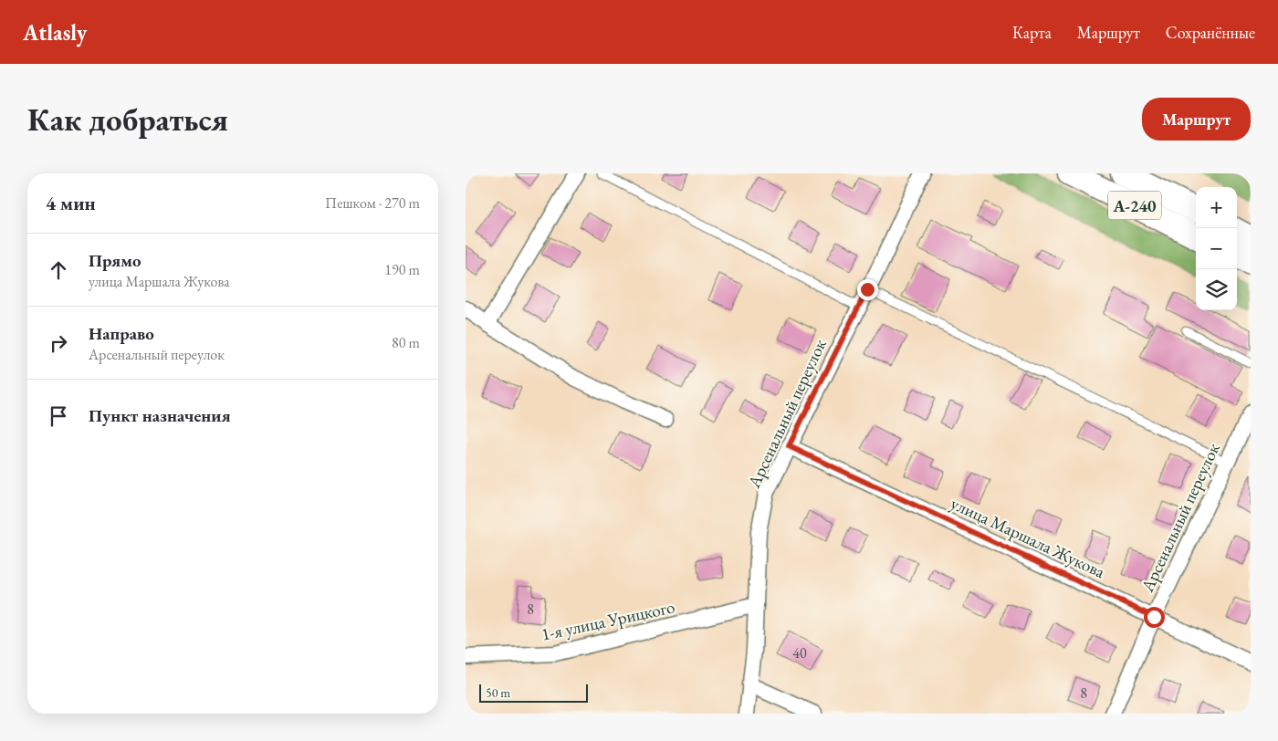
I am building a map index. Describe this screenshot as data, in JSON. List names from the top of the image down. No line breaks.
{"streets":{"main road":["А-240"],"street":["Арсенальный переулок","улица Маршала Жукова","1-я улица Урицкого"]},"crossings":[["Арсенальный переулок","улица Маршала Жукова"],["Арсенальный переулок","1-я улица Урицкого"]],"house_numbers":["8","40","8"],"scale_bar":"50 m","page":{"header":"Atlasly","nav":["Карта","Маршрут","Сохранённые"],"buttons":"Маршрут","title":"Как добраться","heading":["4 мин","Пешком · 270 m"],"map_buttons":["+","−"],"list":[["Прямо","улица Маршала Жукова","190 m"],["Направо","Арсенальный переулок","80 m"],"Пункт назначения"],"scale":"50 m"}}
